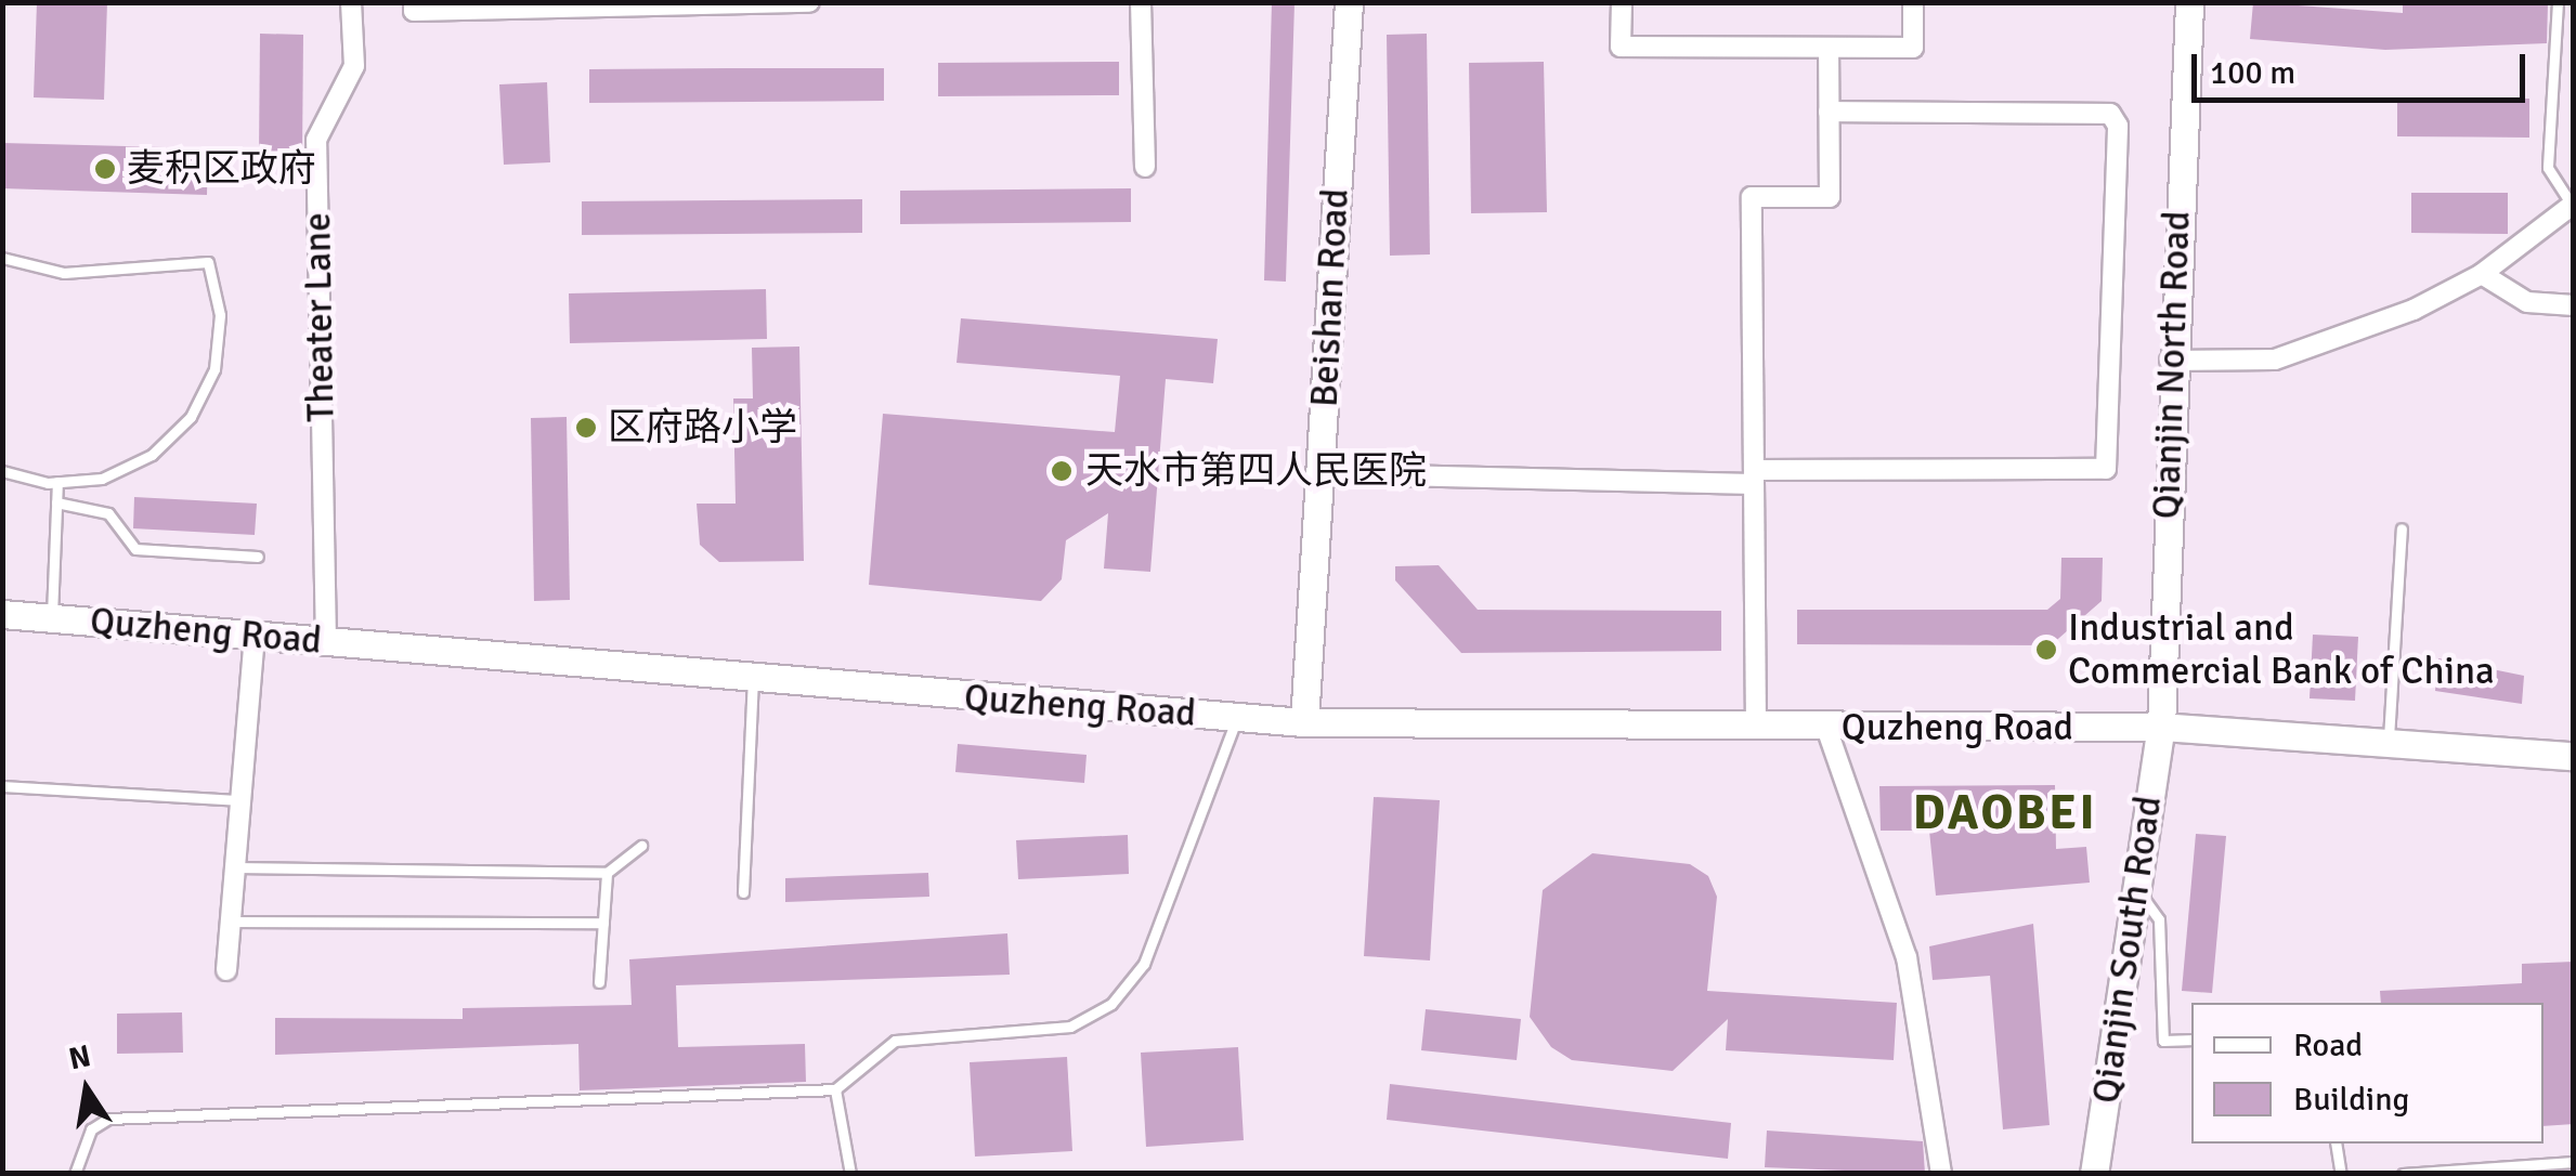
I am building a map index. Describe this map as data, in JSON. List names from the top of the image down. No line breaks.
{"streets":{"main road":["Beishan Road","Qianjin North Road","Quzheng Road","Qianjin South Road"],"street":["Theater Lane"]},"crossings":[["Beishan Road","Quzheng Road"],["Theater Lane","Quzheng Road"],["Qianjin North Road","Quzheng Road"],["Qianjin North Road","Qianjin South Road"],["Quzheng Road","Qianjin South Road"]],"districts":["DAOBEI"],"places":["麦积区政府","区府路小学","天水市第四人民医院","Industrial and Commercial Bank of China"],"legend":["Road","Building"],"scale_bar":"100 m","north":"top"}
